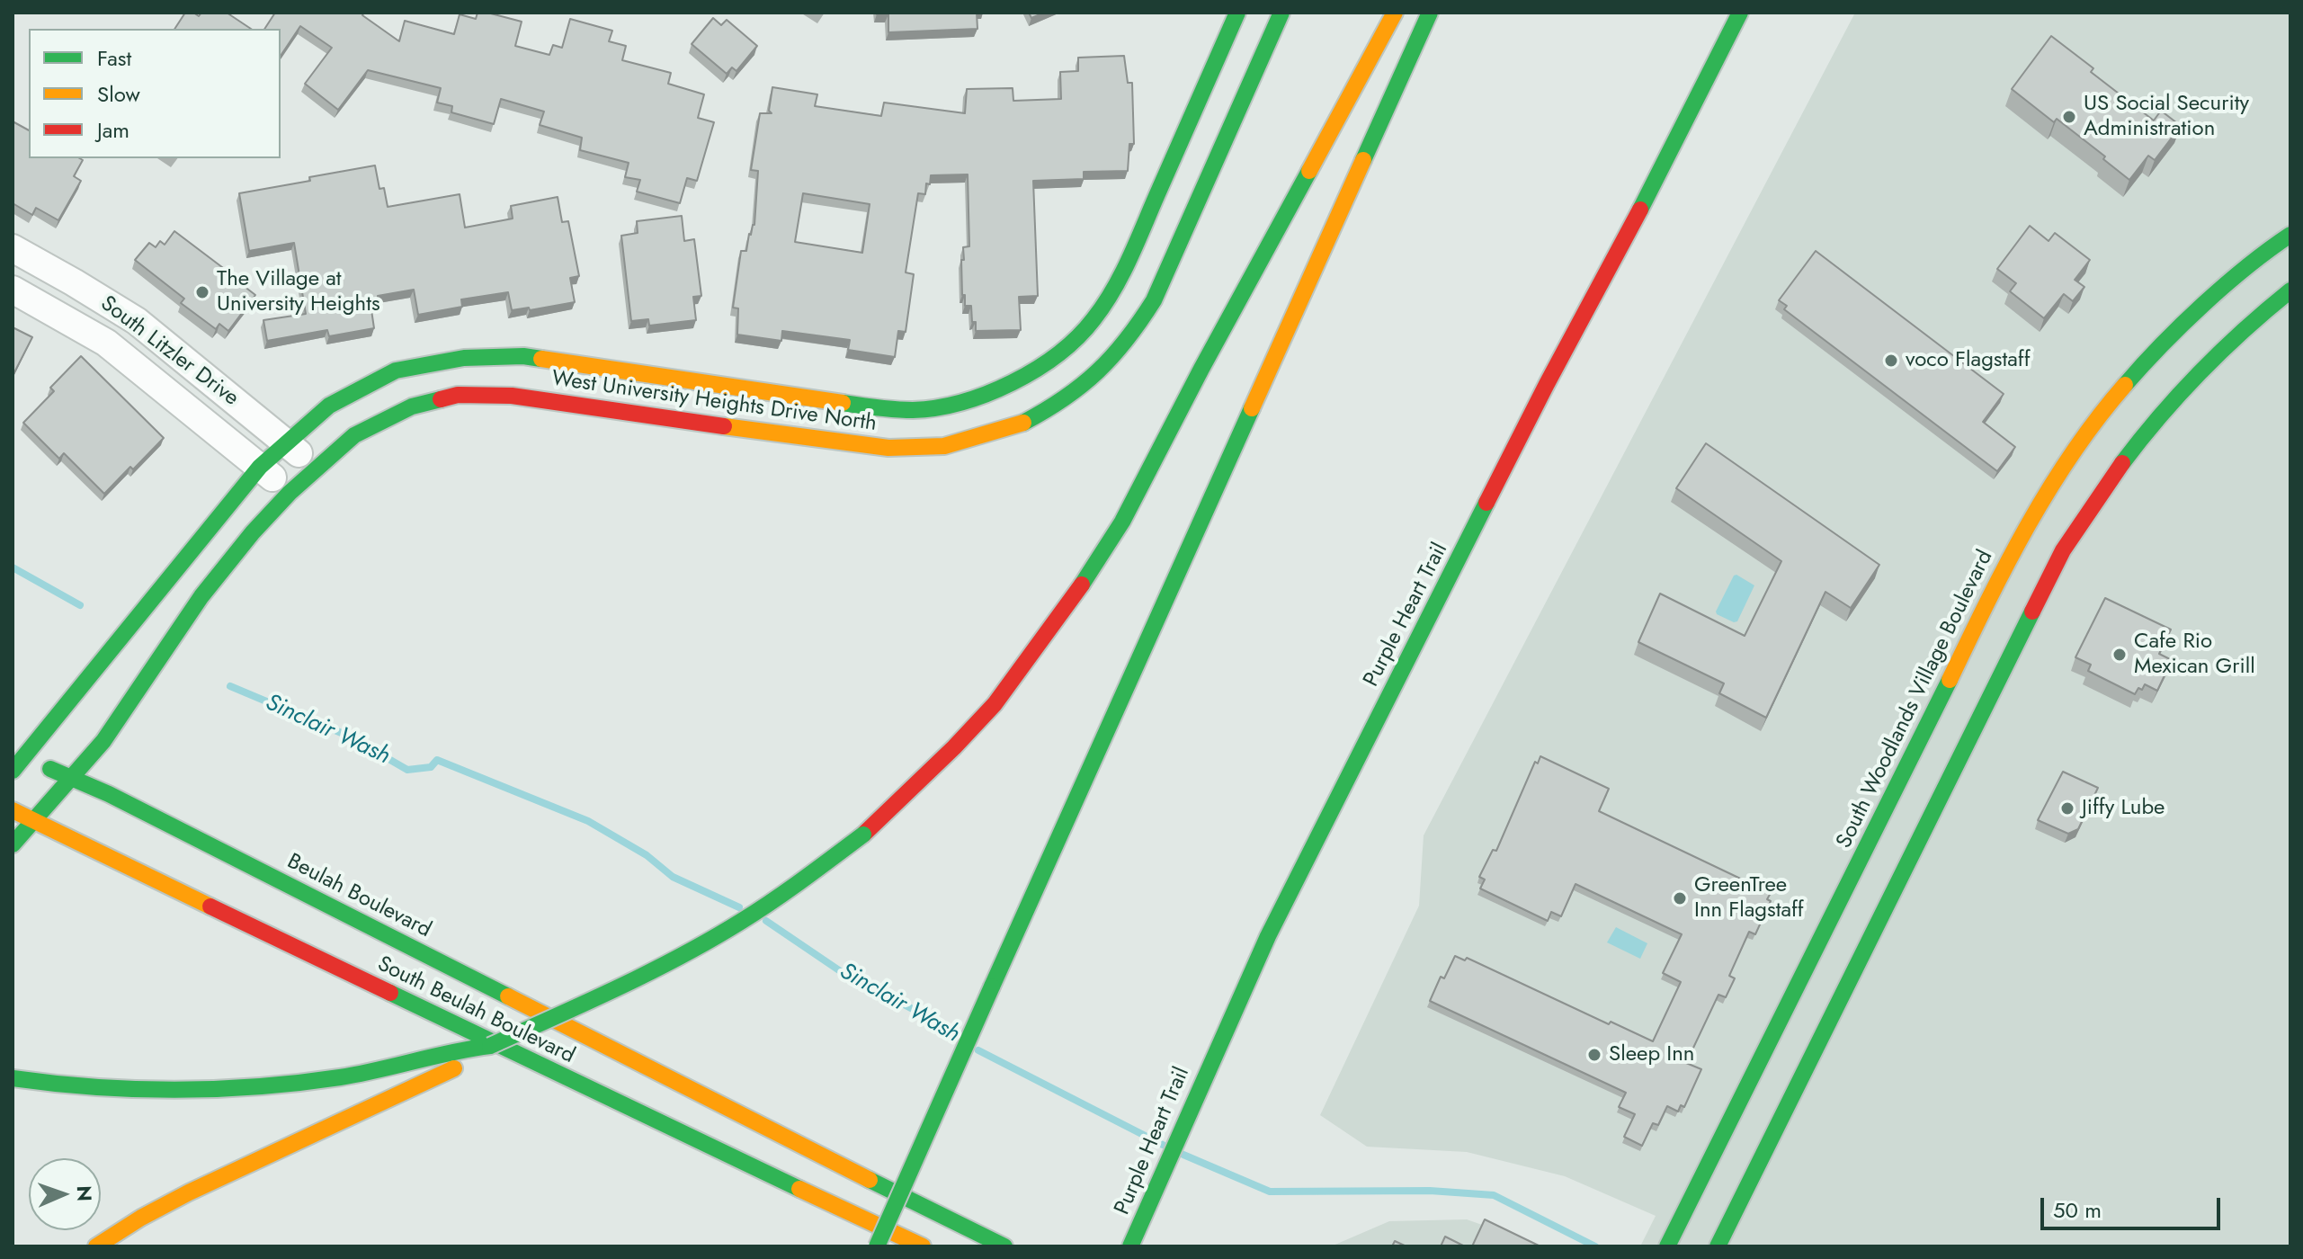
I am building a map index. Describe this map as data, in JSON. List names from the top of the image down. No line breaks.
{"streets":{"main road":["West University Heights Drive North","Purple Heart Trail","South Woodlands Village Boulevard","Beulah Boulevard","South Beulah Boulevard"],"street":["South Litzler Drive"]},"crossings":[["South Litzler Drive","West University Heights Drive North"],["West University Heights Drive North","Beulah Boulevard"],["West University Heights Drive North","South Beulah Boulevard"]],"water":["Sinclair Wash"],"places":["US Social Security Administration","The Village at University Heights","voco Flagstaff","Cafe Rio Mexican Grill","Jiffy Lube","GreenTree Inn Flagstaff","Sleep Inn"],"legend":["Fast","Slow","Jam"],"scale_bar":"50 m","north":"right"}
